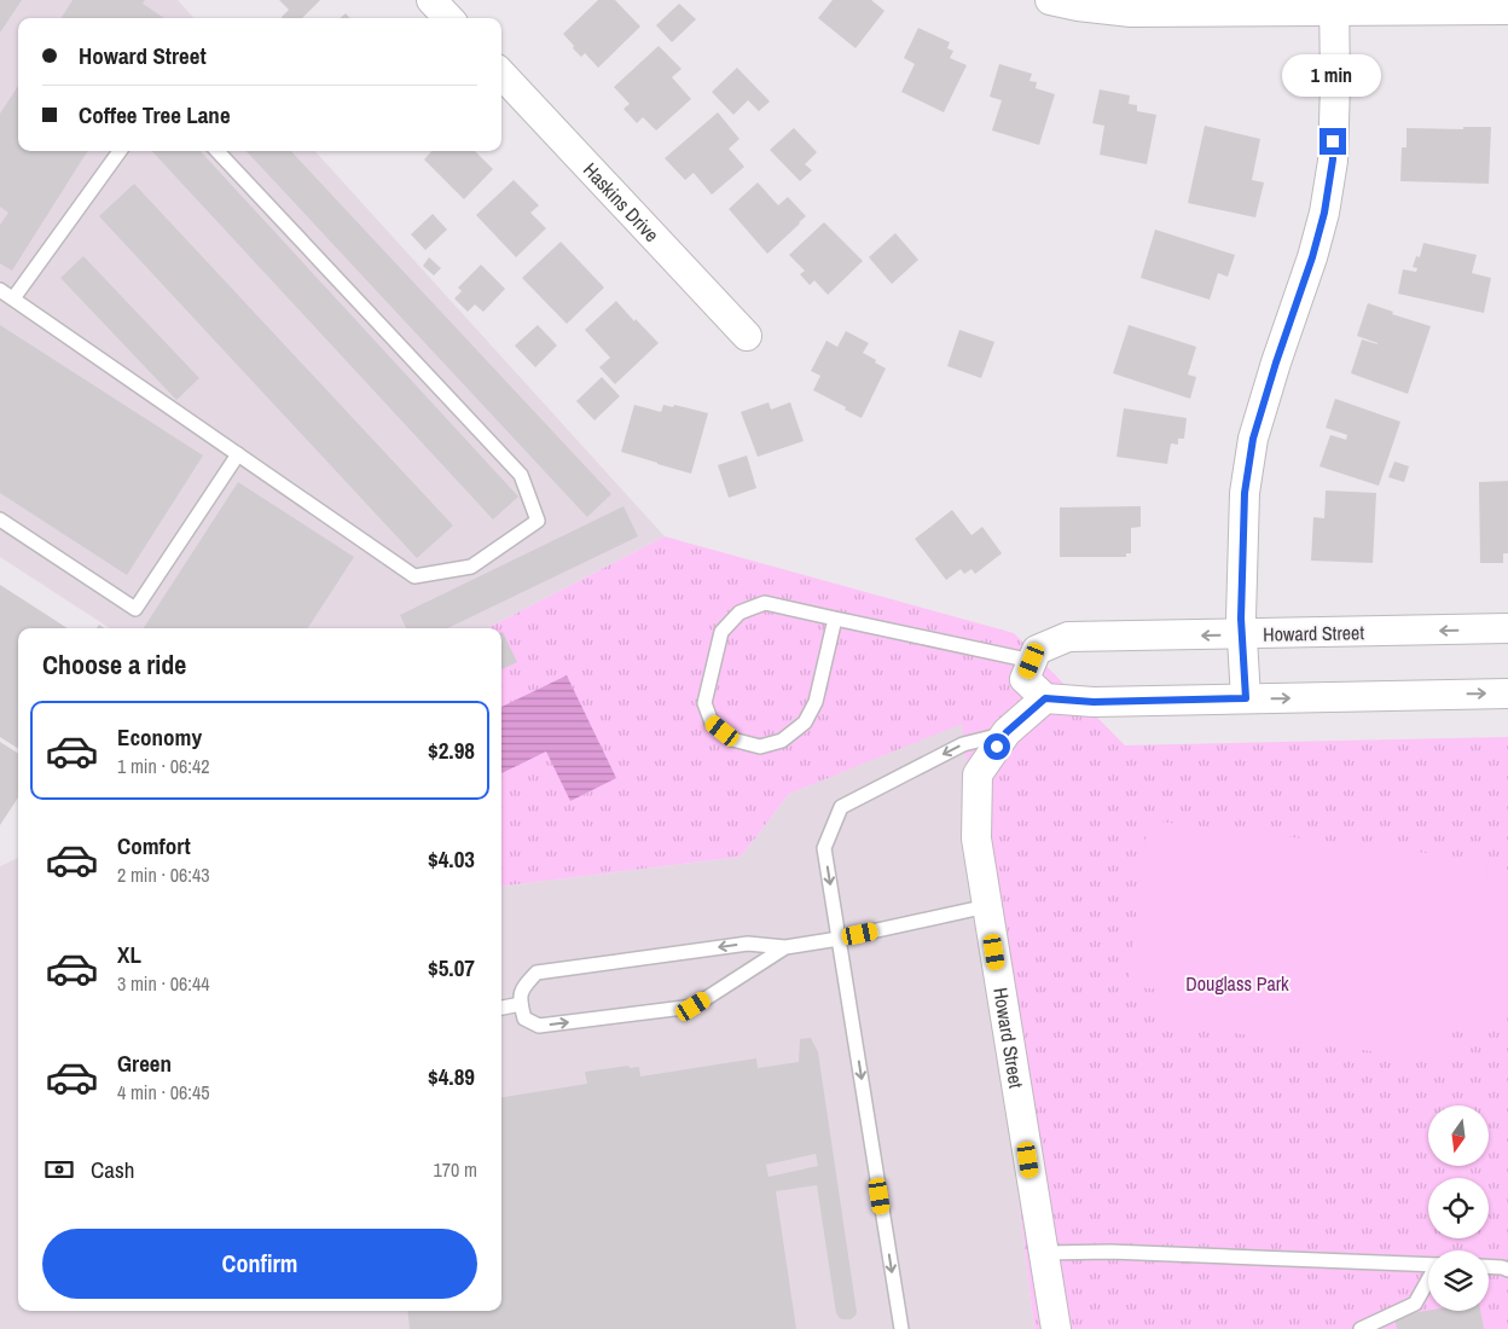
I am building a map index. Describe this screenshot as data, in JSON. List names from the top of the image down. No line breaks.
{"streets":{"street":["Haskins Drive","Howard Street"]},"parks":["Douglass Park"],"north":"bottom","page":{"banner":["Howard Street","Coffee Tree Lane"],"bubble":"1 min","heading":"Choose a ride","list":[{"name":"Economy","note":"1 min · 06:42","value":"$2.98"},{"name":"Comfort","note":"2 min · 06:43","value":"$4.03"},{"name":"XL","note":"3 min · 06:44","value":"$5.07"},{"name":"Green","note":"4 min · 06:45","value":"$4.89"}],"pay":["Cash","170 m"],"buttons":"Confirm"}}
